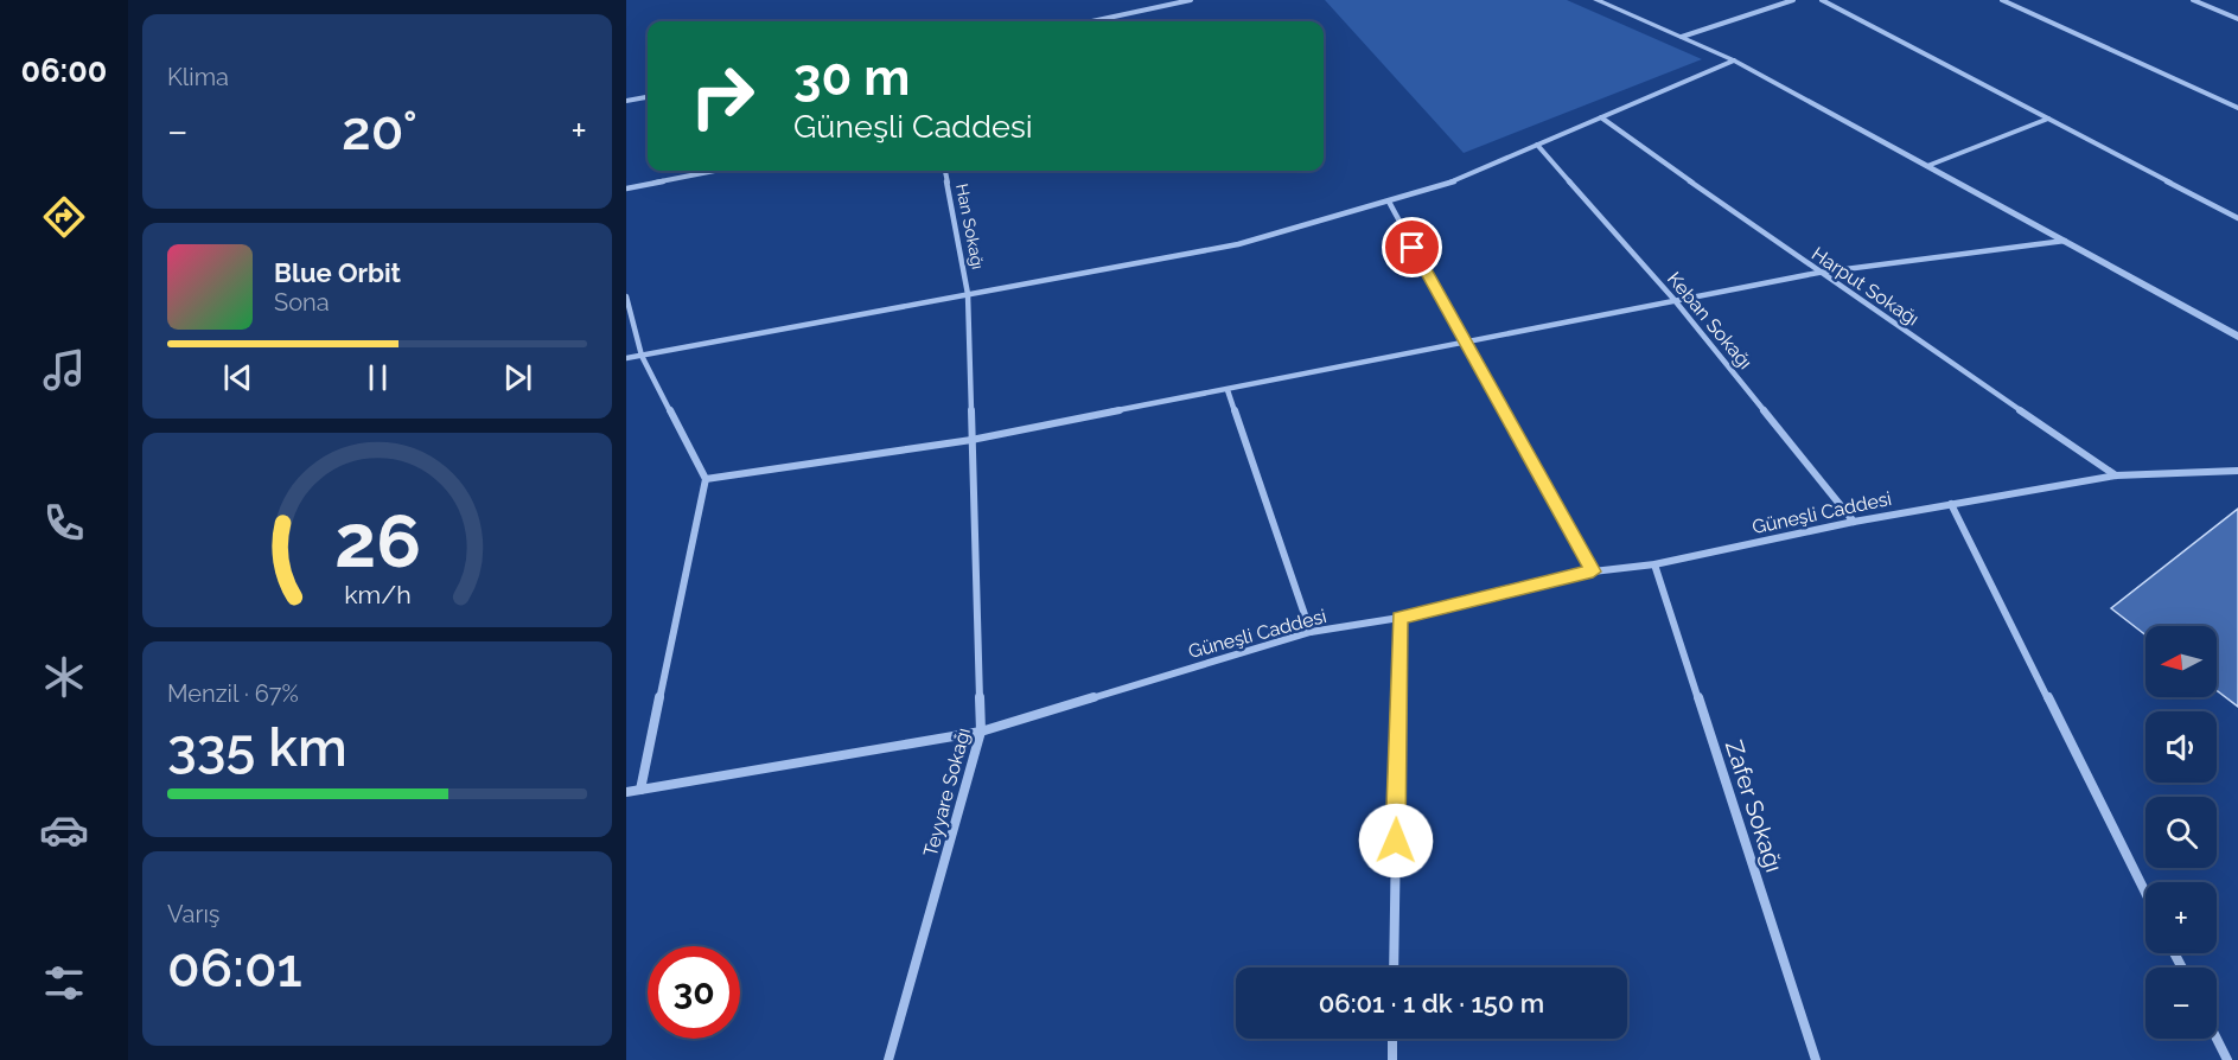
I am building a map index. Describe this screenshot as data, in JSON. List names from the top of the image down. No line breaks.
{"streets":{"street":["Han Sokağı","Harput Sokağı","Keban Sokağı","Güneşli Caddesi","Teyyare Sokağı","Zafer Sokağı"]},"crossings":[["Han Sokağı","Teyyare Sokağı"],["Harput Sokağı","Güneşli Caddesi"],["Keban Sokağı","Güneşli Caddesi"],["Güneşli Caddesi","Teyyare Sokağı"],["Güneşli Caddesi","Zafer Sokağı"]],"north":"left","page":{"tabs":"06:00","tile":["Klima",["Menzil · 67%","335 km"],["Varış","06:01"]],"turn":["30 m","Güneşli Caddesi"],"heat":["−","20°","+"],"song":["Blue Orbit","Sona"],"map_buttons":["+","−"],"limit":"30","trip":"06:01 · 1 dk · 150 m","gauge":["26","km/h"]}}
